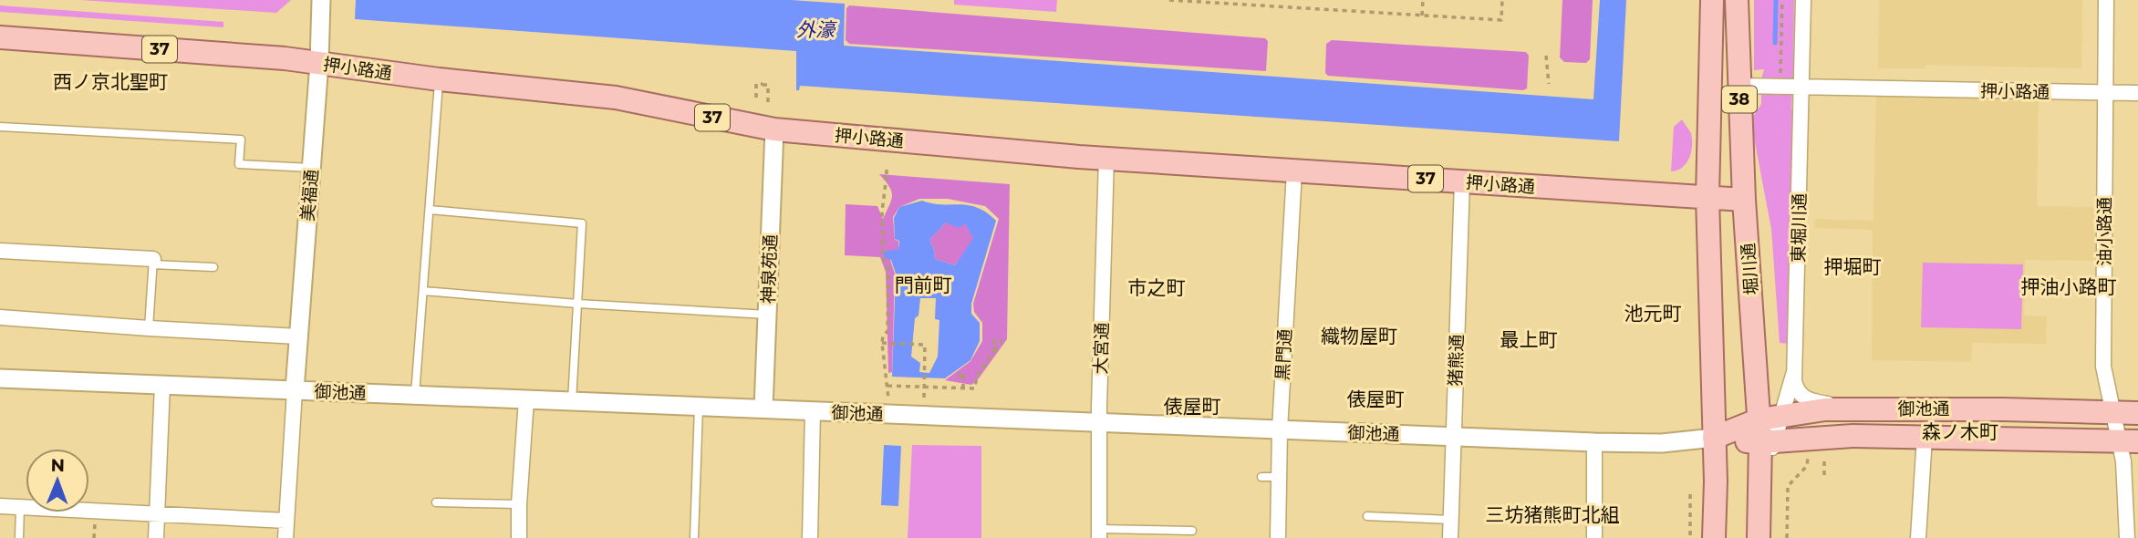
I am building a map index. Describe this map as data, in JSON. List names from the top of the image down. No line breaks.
{"streets":{"main road":["37","押小路通","38","堀川通","御池通"],"street":["美福通","東堀川通","油小路通","神泉苑通","大宮通","黒門通","猪熊通"]},"crossings":[["押小路通","38"],["押小路通","美福通"],["押小路通","東堀川通"],["押小路通","油小路通"],["押小路通","神泉苑通"],["押小路通","堀川通"],["押小路通","大宮通"],["押小路通","黒門通"],["押小路通","猪熊通"],["美福通","御池通"],["東堀川通","御池通"],["油小路通","御池通"],["神泉苑通","御池通"],["堀川通","御池通"],["大宮通","御池通"],["黒門通","御池通"],["猪熊通","御池通"]],"districts":["西ノ京北聖町","押堀町","門前町","押油小路町","市之町","池元町","織物屋町","最上町","俵屋町","俵屋町","森ノ木町","三坊猪熊町北組"],"water":["外濠"],"north":"top"}
